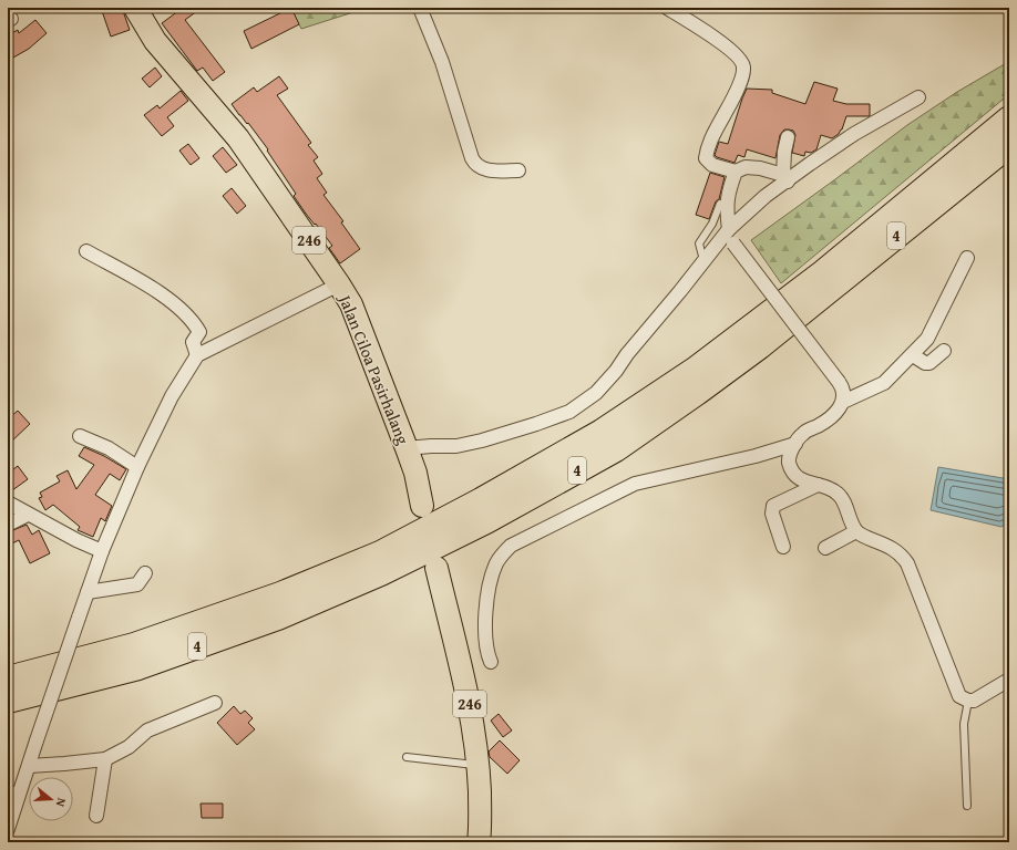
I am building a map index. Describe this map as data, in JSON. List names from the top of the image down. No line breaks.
{"streets":{"highway":["4"],"main road":["246","Jalan Ciloa Pasirhalang"]},"north":"right"}
